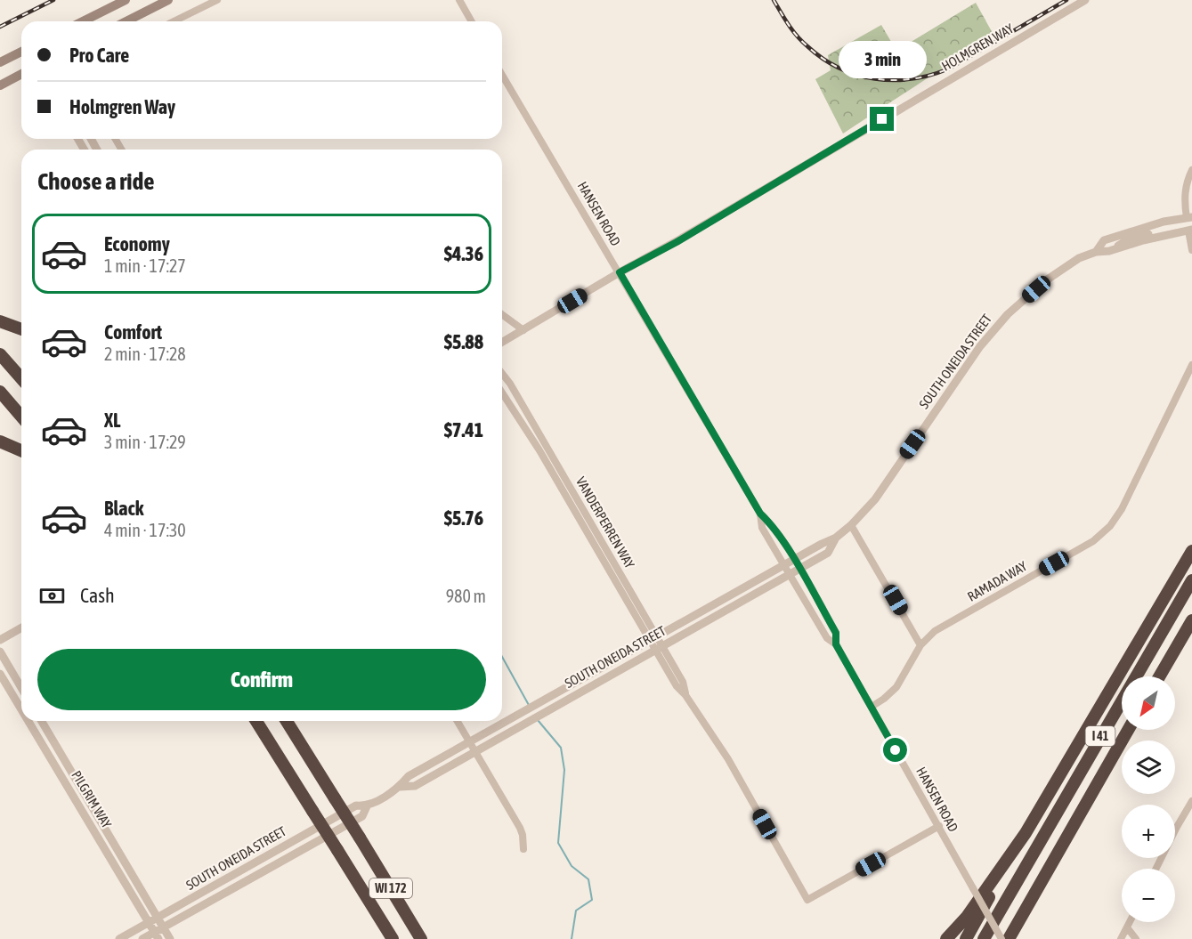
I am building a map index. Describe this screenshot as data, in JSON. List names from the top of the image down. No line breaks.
{"streets":{"highway":["I 41","WI 172"],"street":["HOLMGREN WAY","HANSEN ROAD","SOUTH ONEIDA STREET","VANDERPERREN WAY","RAMADA WAY","PILGRIM WAY"]},"crossings":[["HOLMGREN WAY","HANSEN ROAD"],["HANSEN ROAD","SOUTH ONEIDA STREET"],["HANSEN ROAD","VANDERPERREN WAY"],["HANSEN ROAD","RAMADA WAY"],["SOUTH ONEIDA STREET","VANDERPERREN WAY"],["SOUTH ONEIDA STREET","PILGRIM WAY"]],"north":"bottom left","page":{"banner":["Pro Care","Holmgren Way"],"bubble":"3 min","heading":"Choose a ride","list":[{"name":"Economy","note":"1 min · 17:27","value":"$4.36"},{"name":"Comfort","note":"2 min · 17:28","value":"$5.88"},{"name":"XL","note":"3 min · 17:29","value":"$7.41"},{"name":"Black","note":"4 min · 17:30","value":"$5.76"}],"pay":["Cash","980 m"],"buttons":"Confirm","map_buttons":["+","−"]}}
